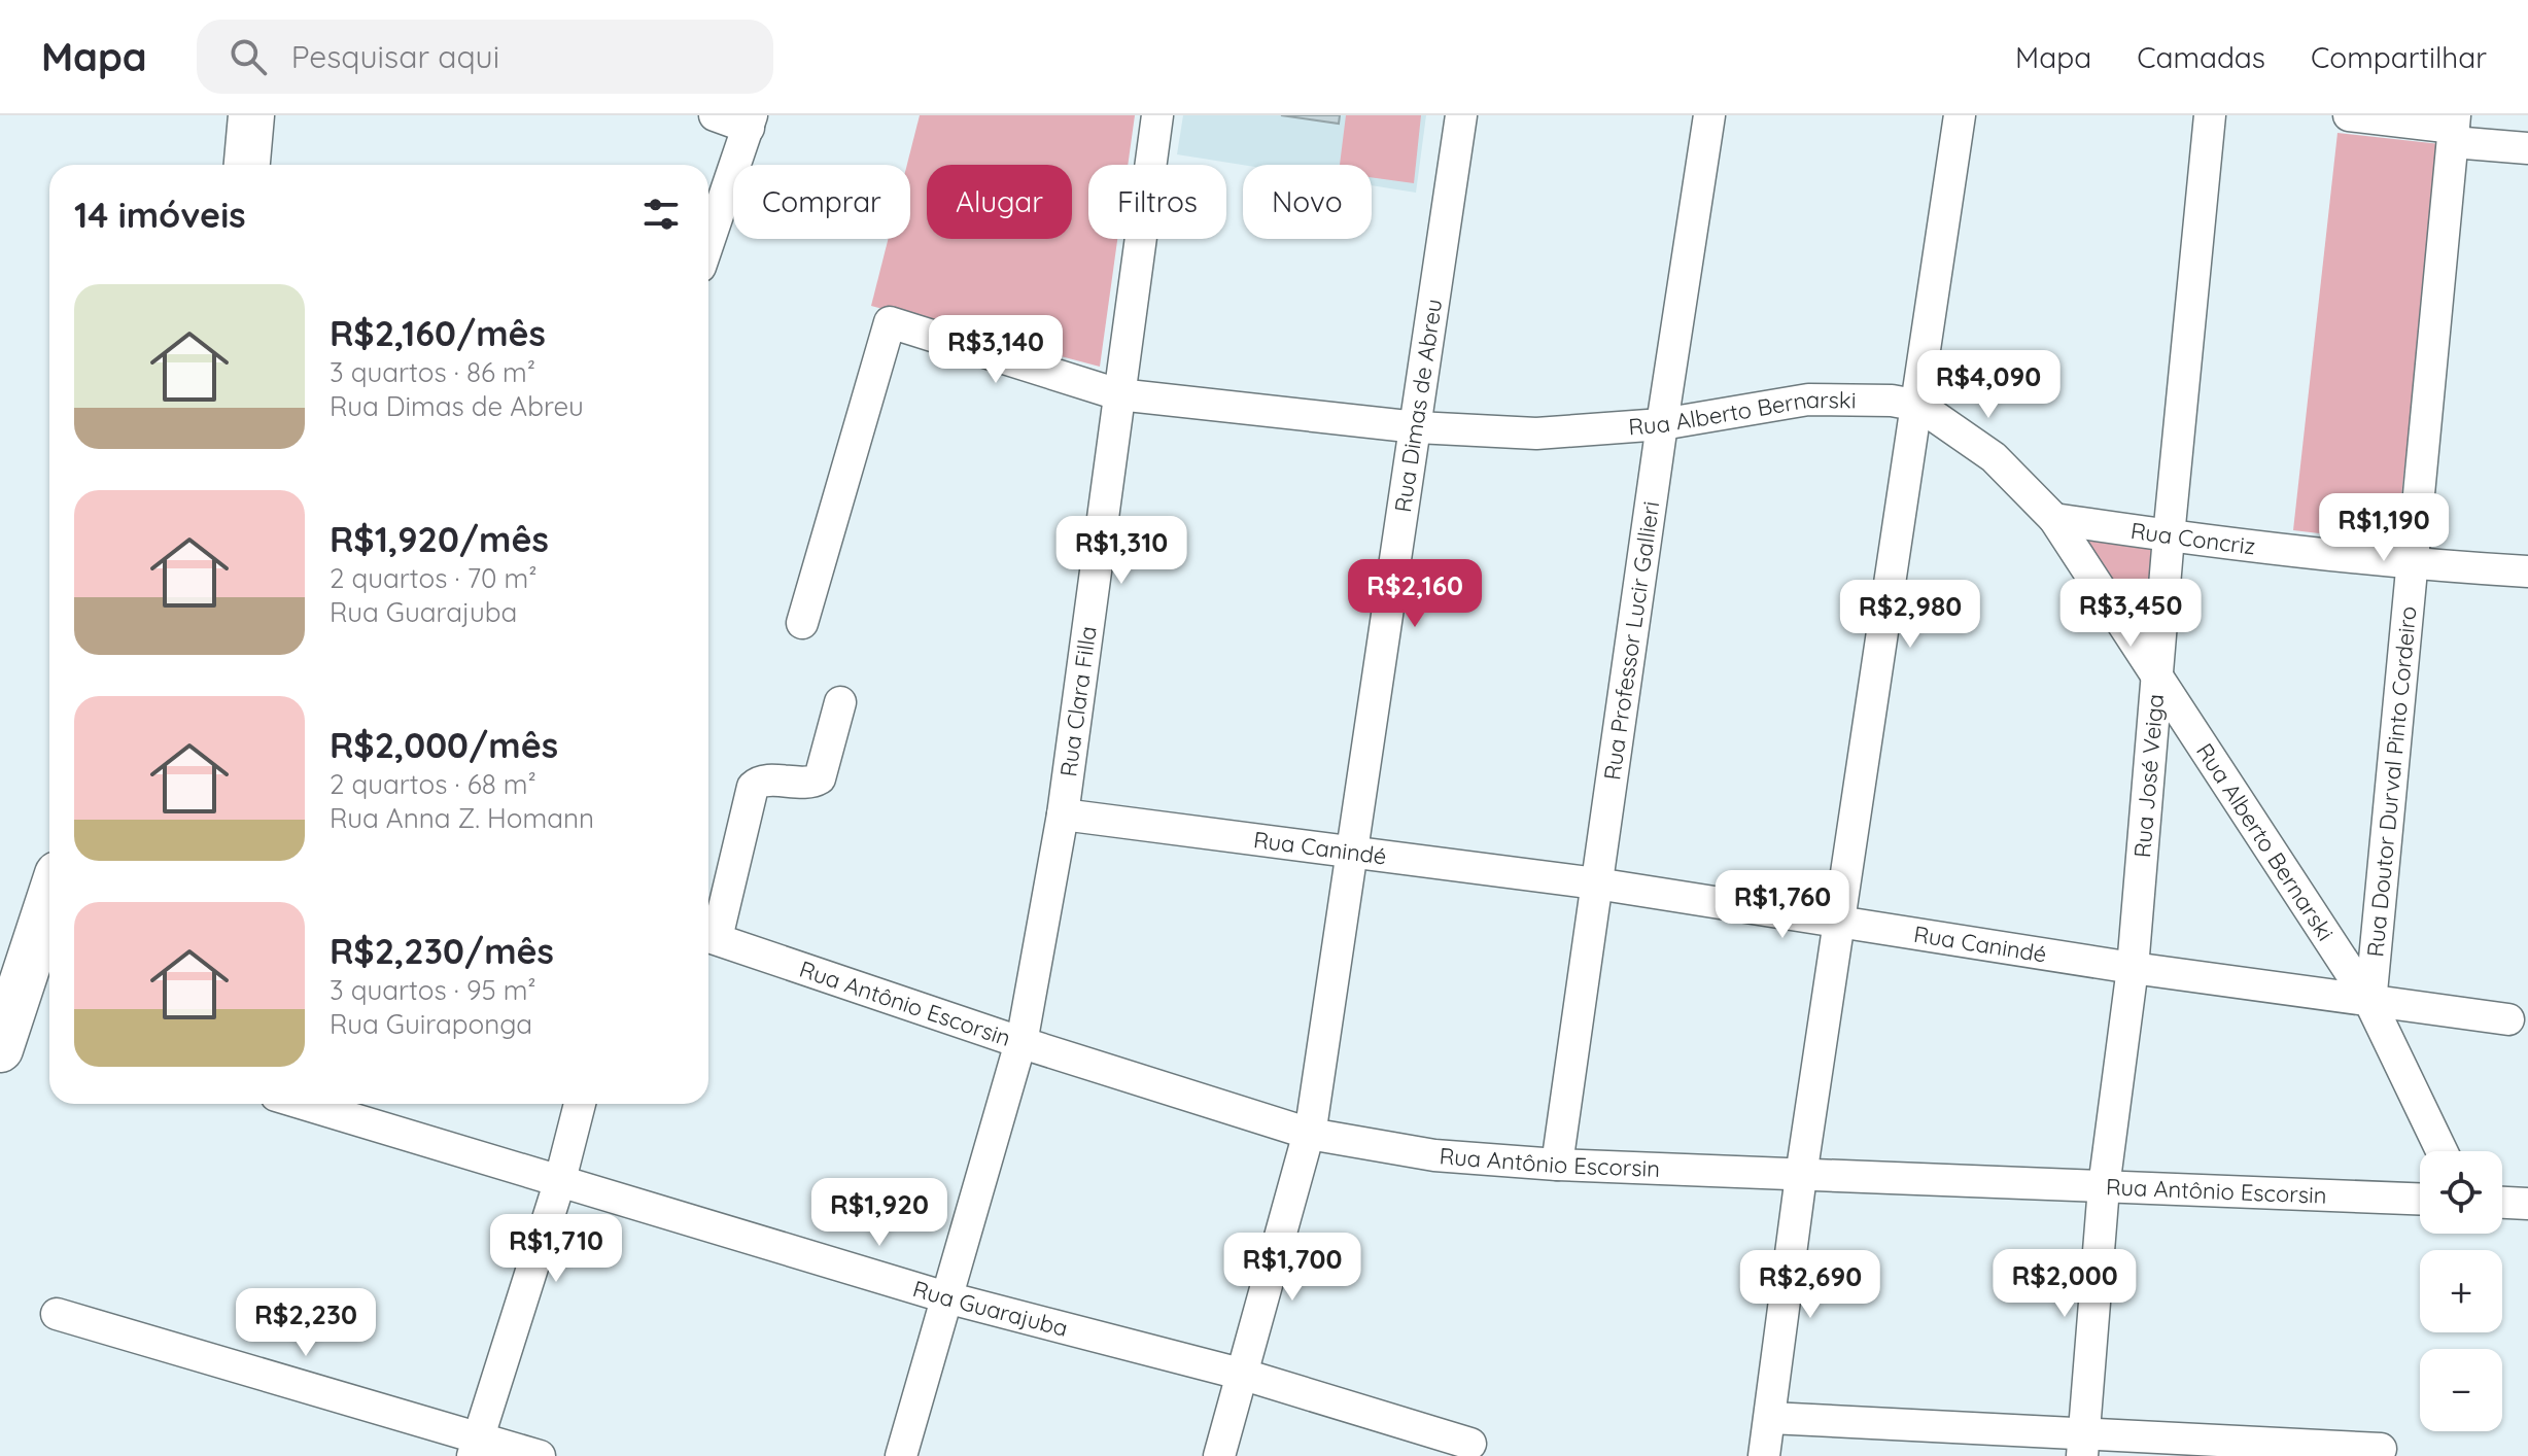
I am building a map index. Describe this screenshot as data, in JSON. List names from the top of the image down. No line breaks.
{"streets":{"street":["Rua Dimas de Abreu","Rua Alberto Bernarski","Rua Concriz","Rua Professor Lucir Gallieri","Rua Clara Filla","Rua José Veiga","Rua Doutor Durval Pinto Cordeiro","Rua Canindé","Rua Antônio Escorsin","Rua Guarajuba"]},"crossings":[["Rua Dimas de Abreu","Rua Alberto Bernarski"],["Rua Dimas de Abreu","Rua Canindé"],["Rua Dimas de Abreu","Rua Antônio Escorsin"],["Rua Dimas de Abreu","Rua Guarajuba"],["Rua Alberto Bernarski","Rua Concriz"],["Rua Alberto Bernarski","Rua Professor Lucir Gallieri"],["Rua Alberto Bernarski","Rua Clara Filla"],["Rua Alberto Bernarski","Rua José Veiga"],["Rua Alberto Bernarski","Rua Doutor Durval Pinto Cordeiro"],["Rua Alberto Bernarski","Rua Canindé"],["Rua Concriz","Rua José Veiga"],["Rua Concriz","Rua Doutor Durval Pinto Cordeiro"],["Rua Professor Lucir Gallieri","Rua Canindé"],["Rua Professor Lucir Gallieri","Rua Antônio Escorsin"],["Rua Clara Filla","Rua Canindé"],["Rua Clara Filla","Rua Antônio Escorsin"],["Rua Clara Filla","Rua Guarajuba"],["Rua José Veiga","Rua Canindé"],["Rua José Veiga","Rua Antônio Escorsin"],["Rua Doutor Durval Pinto Cordeiro","Rua Canindé"]],"page":{"header":"Mapa","search":"Pesquisar aqui","nav":["Mapa","Camadas","Compartilhar"],"chip":["Comprar","Alugar","Filtros","Novo"],"heading":"14 imóveis","list":[{"name":"R$2,160/mês","note":"3 quartos · 86 m² · Rua Dimas de Abreu"},{"name":"R$1,920/mês","note":"2 quartos · 70 m² · Rua Guarajuba"},{"name":"R$2,000/mês","note":"2 quartos · 68 m² · Rua Anna Z. Homann"},{"name":"R$2,230/mês","note":"3 quartos · 95 m² · Rua Guiraponga"}],"price":["R$3,140","R$4,090","R$1,190","R$1,310","R$2,160","R$3,450","R$2,980","R$1,760","R$1,920","R$1,710","R$1,700","R$2,000","R$2,690","R$2,230"],"map_buttons":["+","−"]}}
